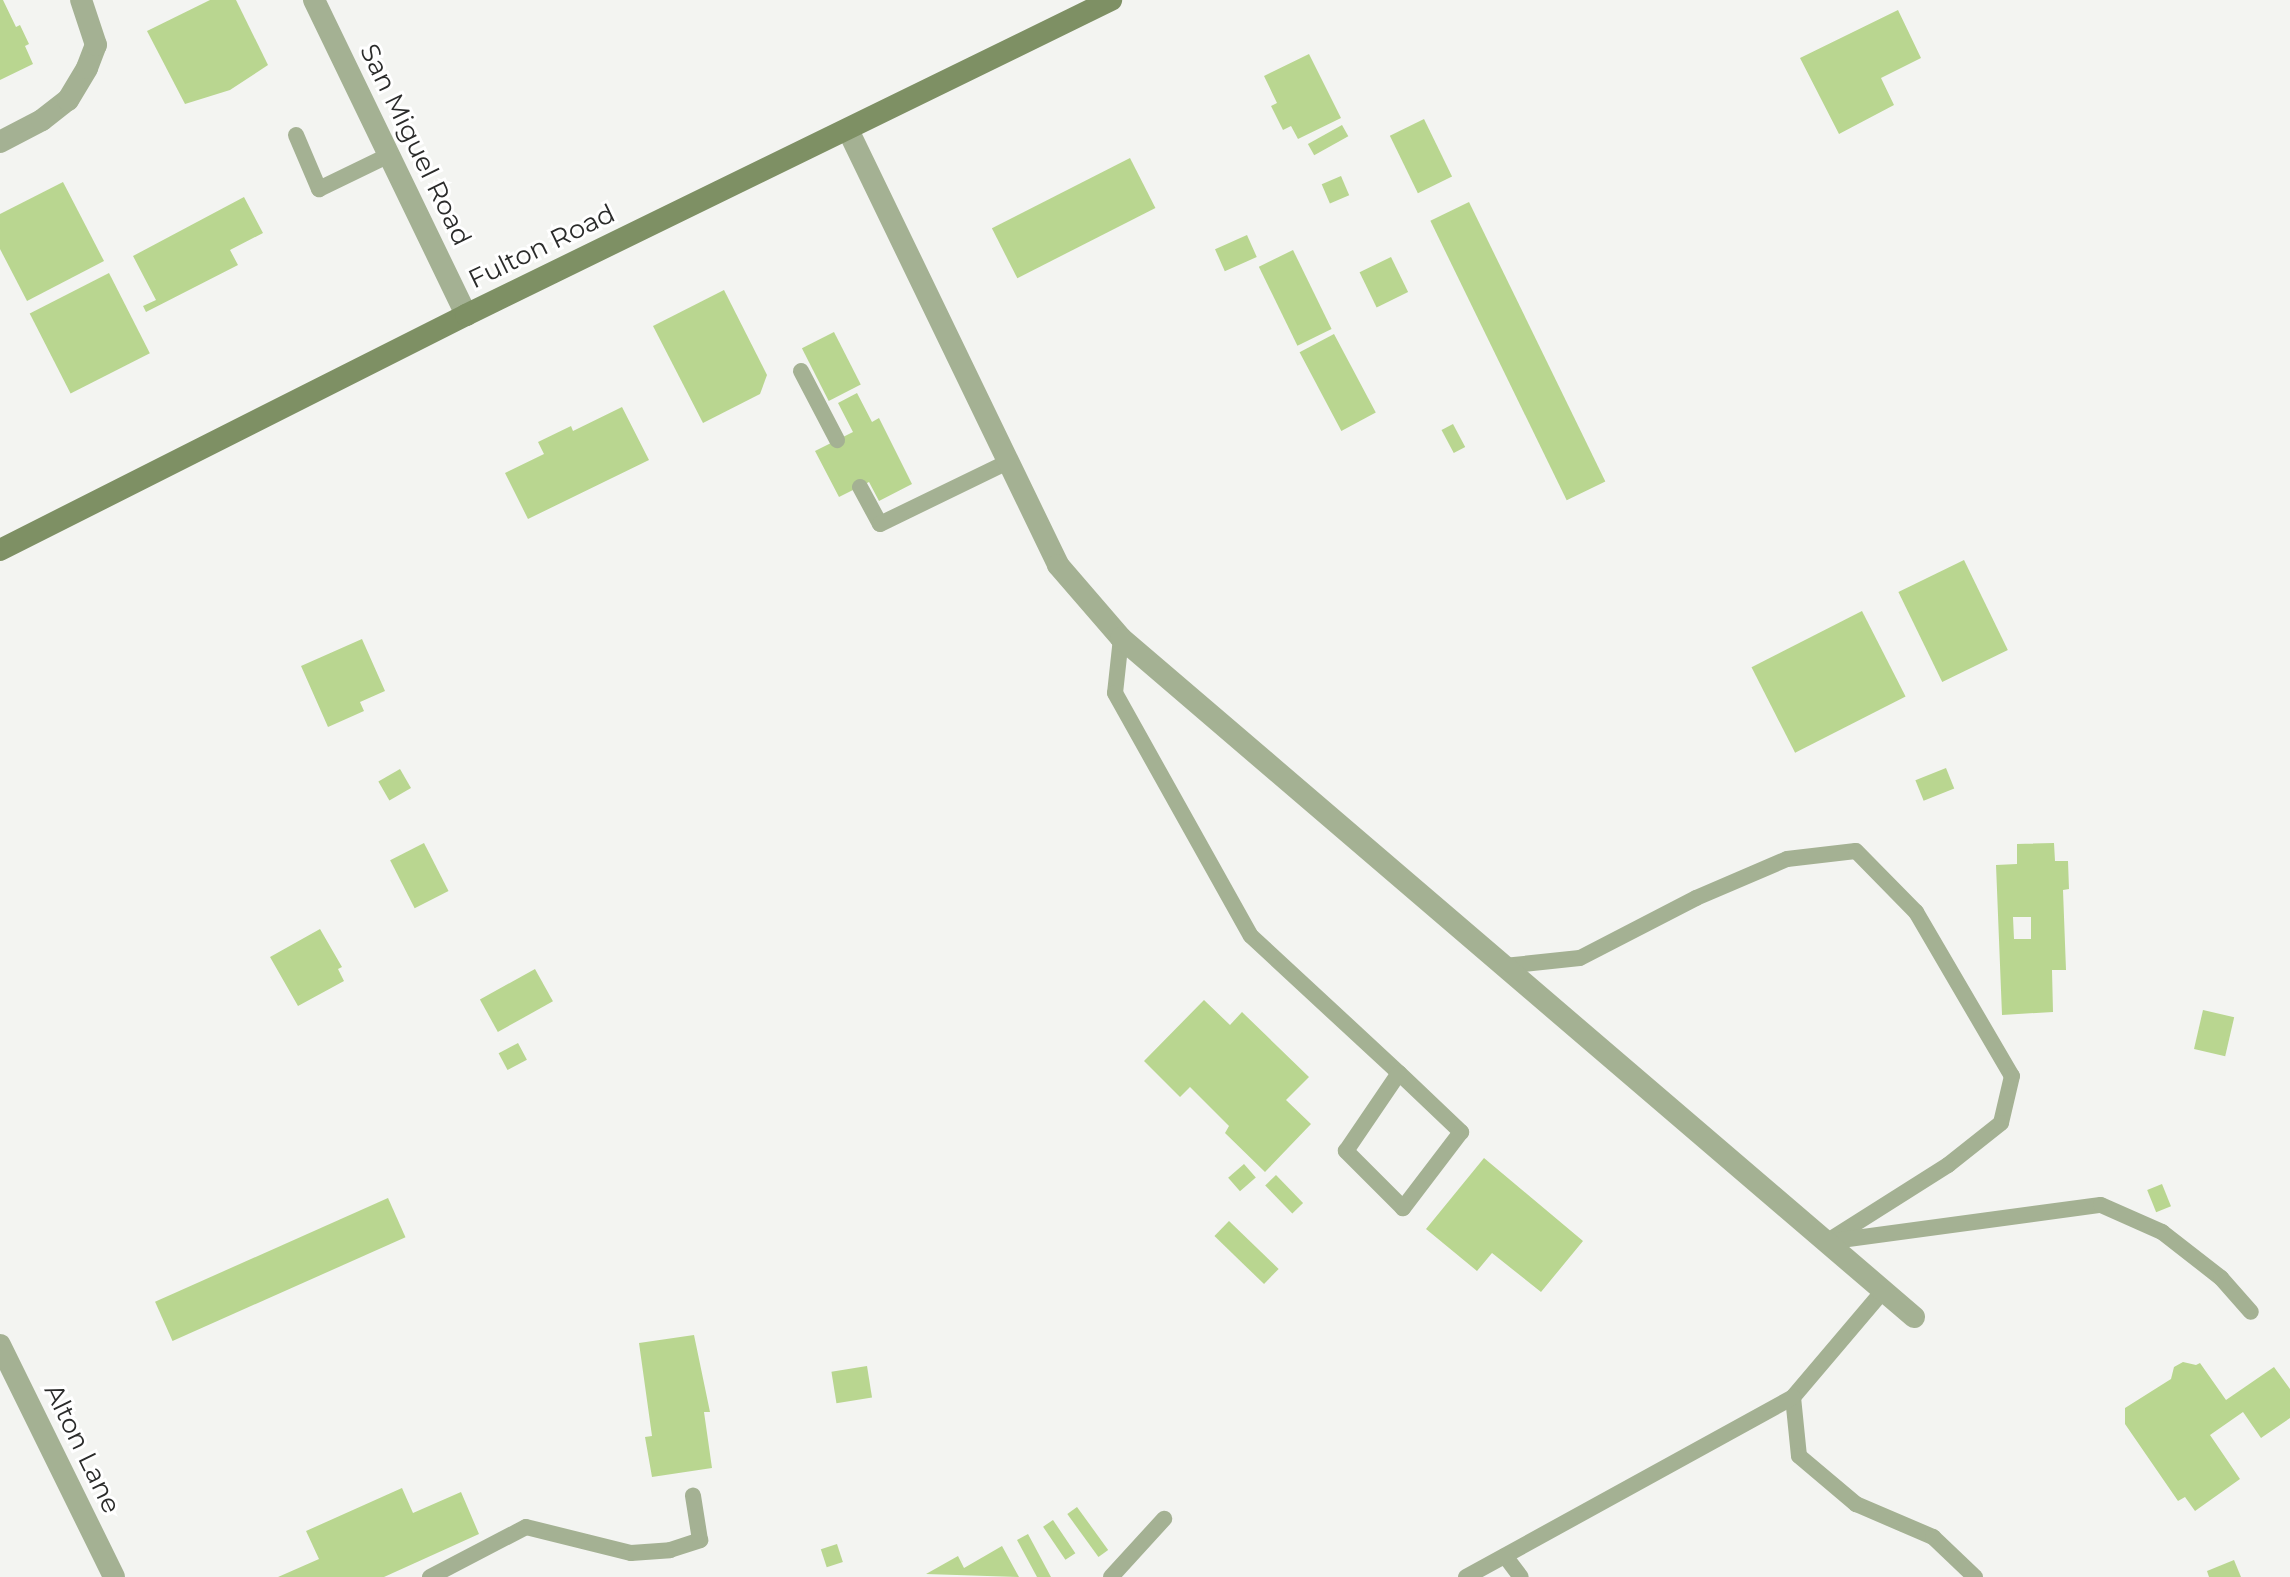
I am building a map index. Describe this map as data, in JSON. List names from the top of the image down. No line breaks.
{"streets":{"main road":["Fulton Road"],"street":["San Miguel Road","Alton Lane"]},"crossings":[["San Miguel Road","Fulton Road"]]}
